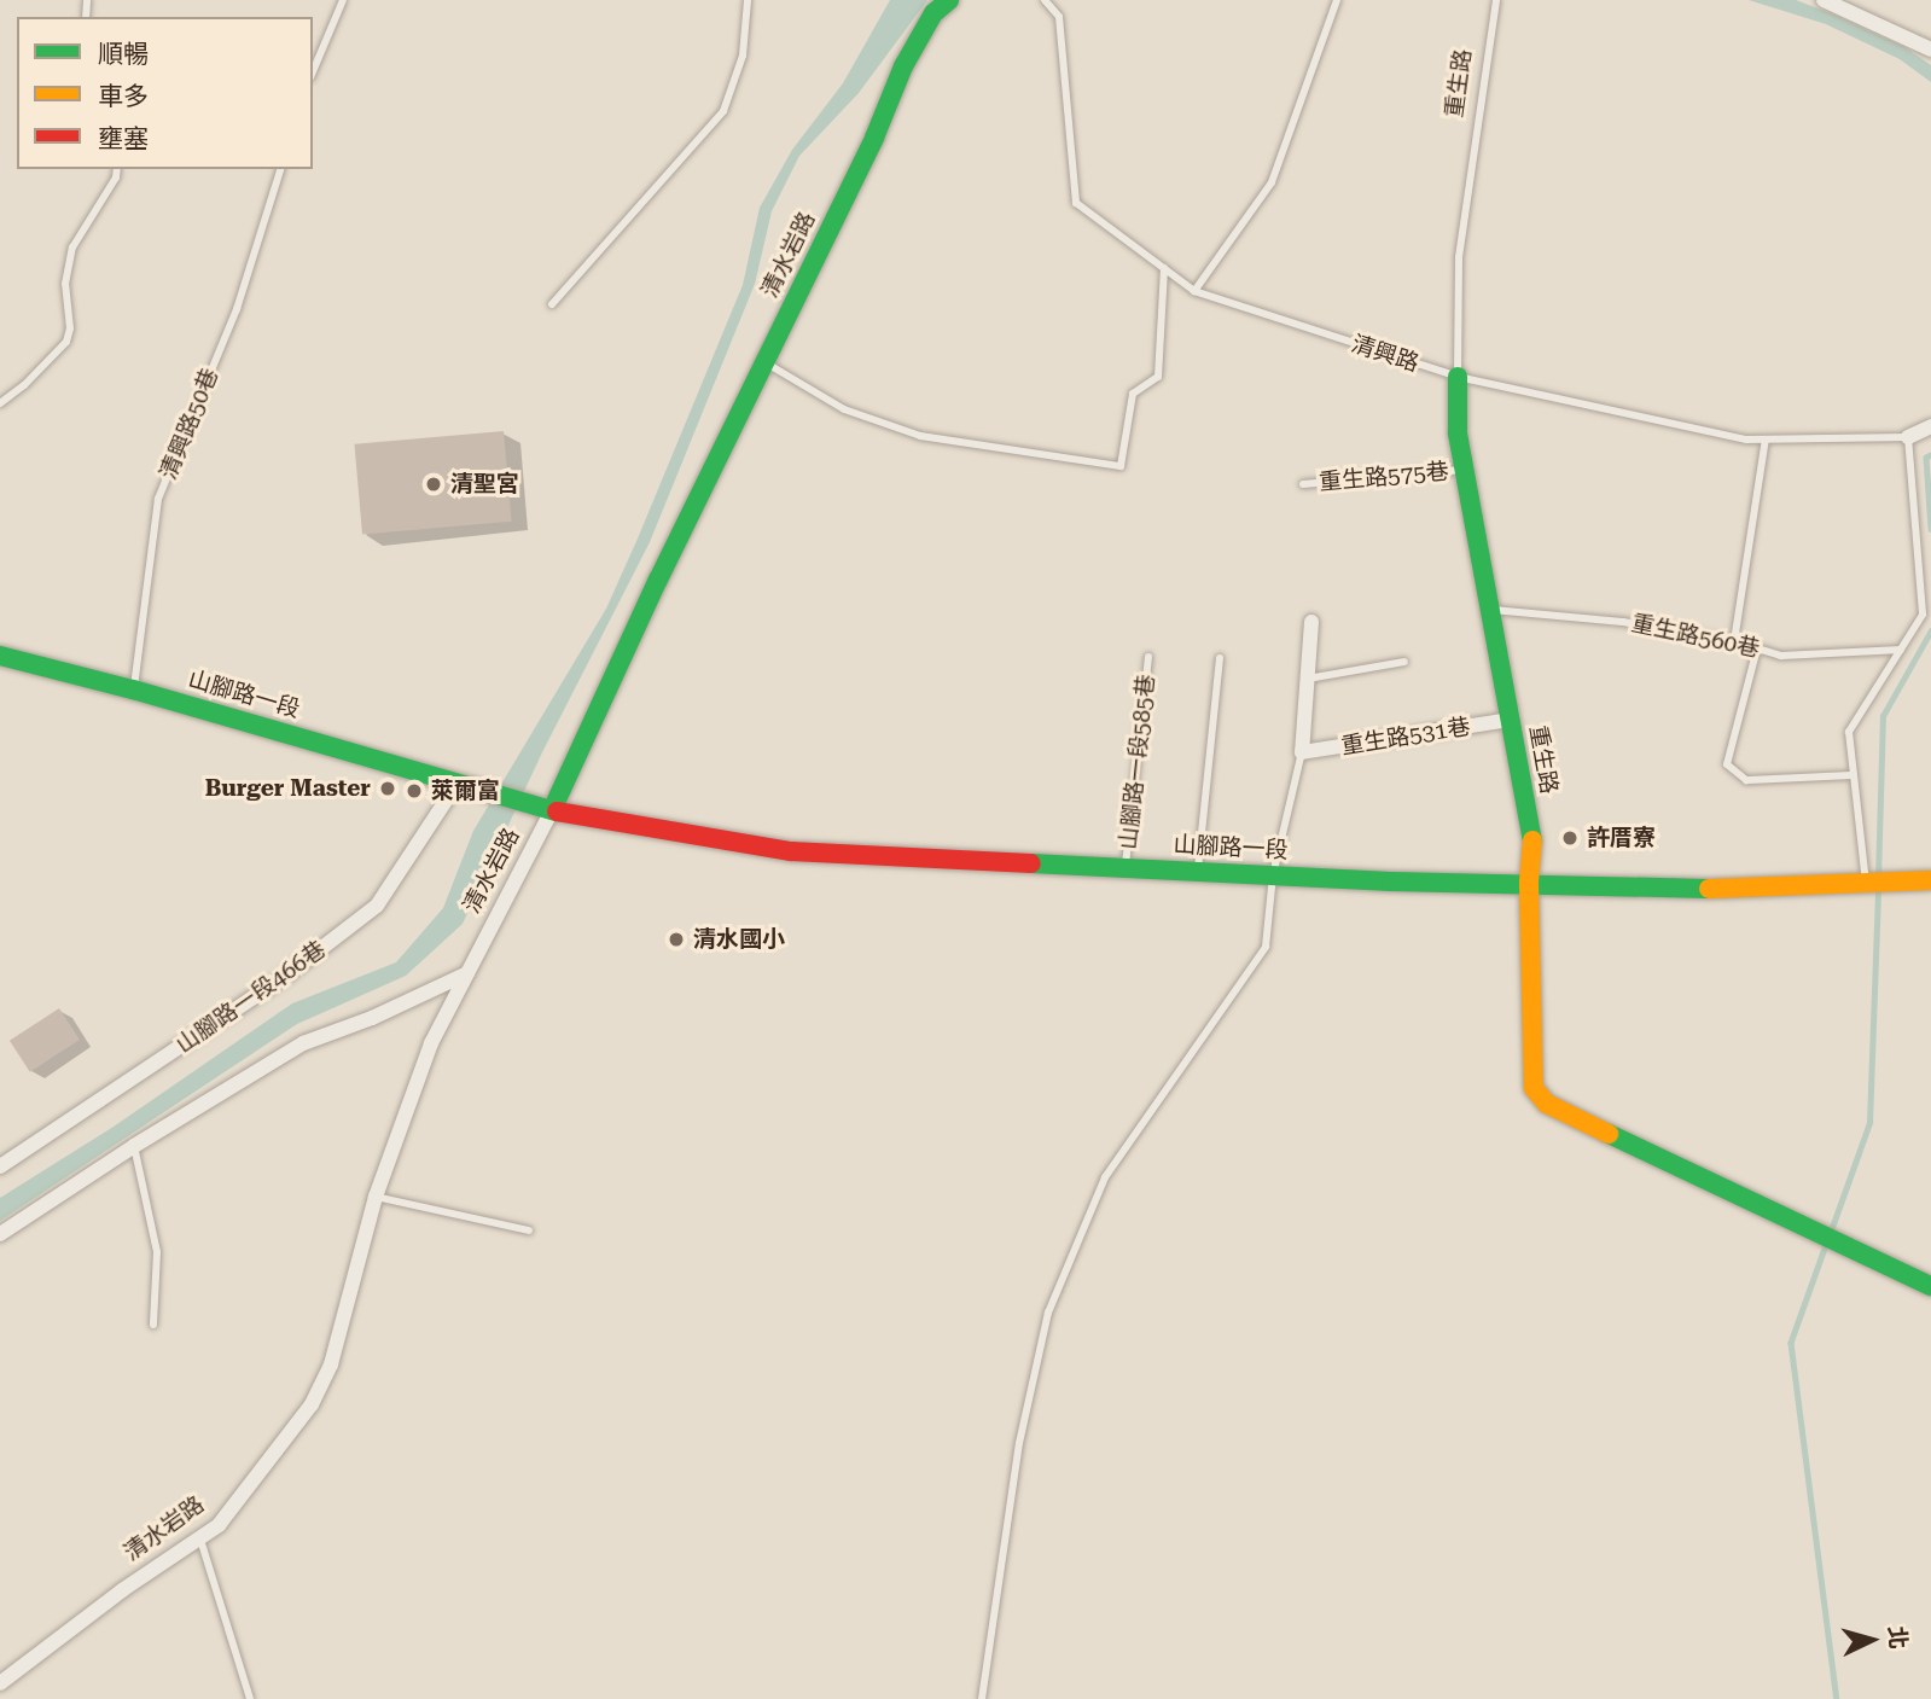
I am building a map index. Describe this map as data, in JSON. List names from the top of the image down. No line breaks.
{"streets":{"street":["重生路","清水岩路","清興路","山腳路一段","重生路531巷","山腳路一段466巷"],"lane":["清興路50巷","重生路575巷","重生路560巷","山腳路一段585巷"]},"crossings":[["重生路","清興路"],["重生路","重生路575巷"],["重生路","重生路560巷"],["重生路","山腳路一段"],["重生路","重生路531巷"],["清水岩路","山腳路一段"],["清興路50巷","山腳路一段"],["山腳路一段","山腳路一段585巷"],["山腳路一段","山腳路一段466巷"]],"places":["清聖宮","Burger Master","萊爾富","許厝寮","清水國小"],"legend":["順暢","車多","壅塞"],"north":"right"}
